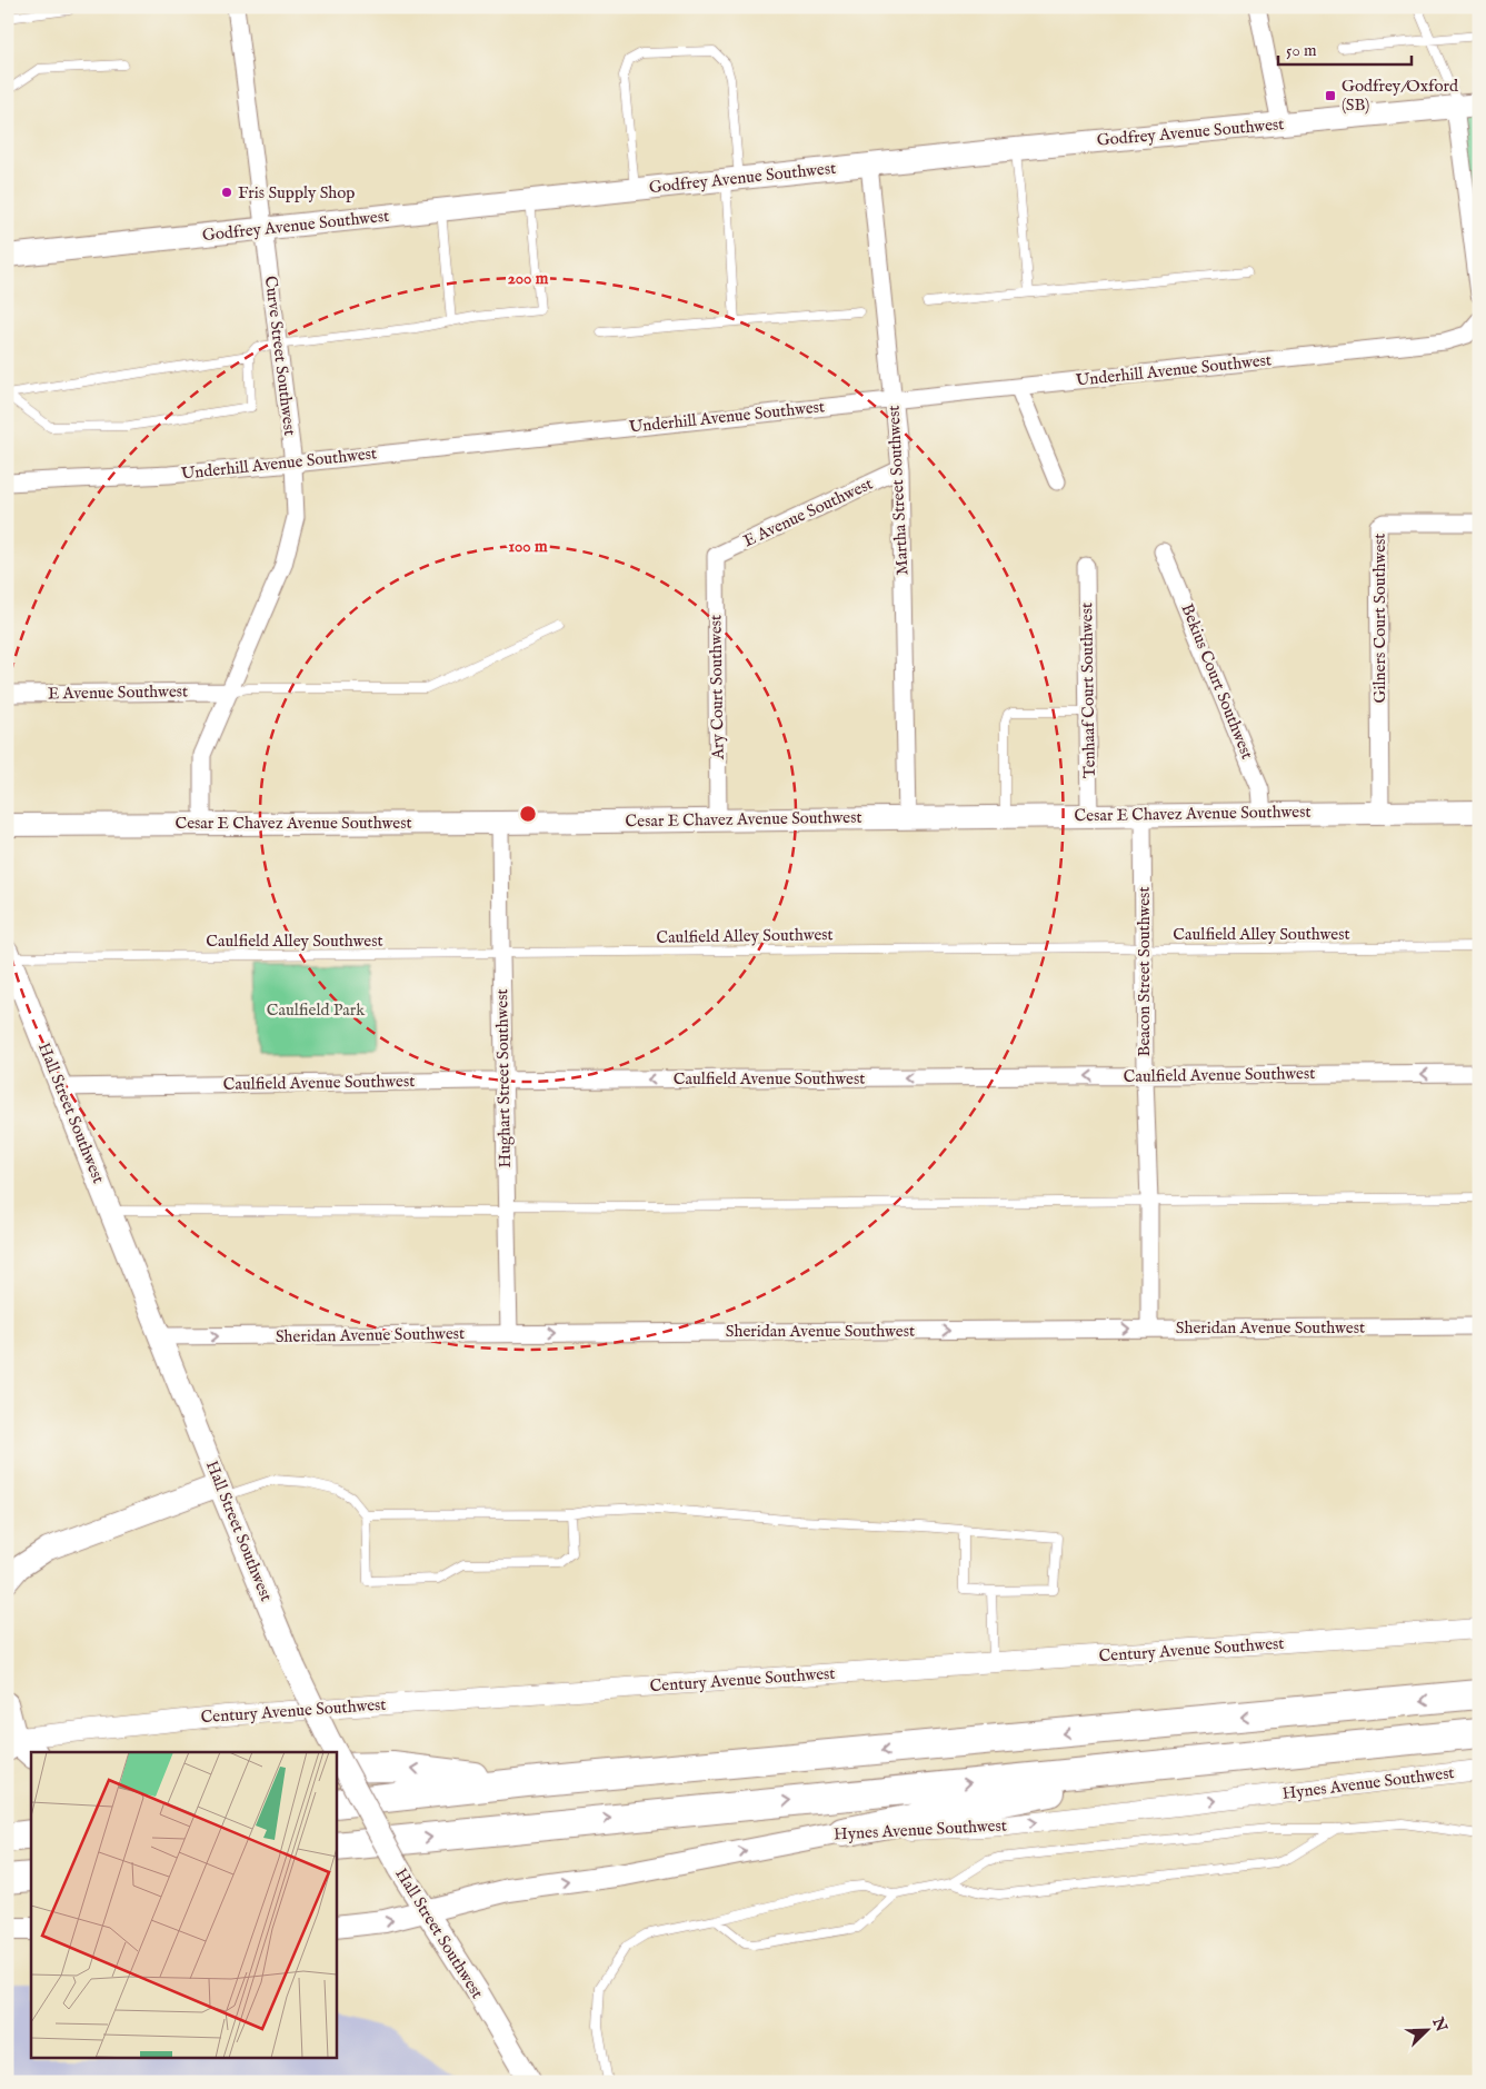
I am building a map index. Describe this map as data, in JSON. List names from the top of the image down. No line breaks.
{"streets":{"main road":["Godfrey Avenue Southwest","Cesar E Chavez Avenue Southwest","Hall Street Southwest","Hynes Avenue Southwest"],"street":["Curve Street Southwest","Underhill Avenue Southwest","Martha Street Southwest","E Avenue Southwest","Gilners Court Southwest","Bekius Court Southwest","Ary Court Southwest","Tenhaaf Court Southwest","Beacon Street Southwest","Caulfield Avenue Southwest","Hughart Street Southwest","Sheridan Avenue Southwest","Century Avenue Southwest"],"lane":["Caulfield Alley Southwest"]},"crossings":[["Godfrey Avenue Southwest","Curve Street Southwest"],["Godfrey Avenue Southwest","Martha Street Southwest"],["Curve Street Southwest","Underhill Avenue Southwest"],["Curve Street Southwest","E Avenue Southwest"],["Curve Street Southwest","Cesar E Chavez Avenue Southwest"],["Underhill Avenue Southwest","Martha Street Southwest"],["Martha Street Southwest","E Avenue Southwest"],["Martha Street Southwest","Cesar E Chavez Avenue Southwest"],["E Avenue Southwest","Ary Court Southwest"],["Gilners Court Southwest","Cesar E Chavez Avenue Southwest"],["Bekius Court Southwest","Cesar E Chavez Avenue Southwest"],["Ary Court Southwest","Cesar E Chavez Avenue Southwest"],["Tenhaaf Court Southwest","Cesar E Chavez Avenue Southwest"],["Cesar E Chavez Avenue Southwest","Beacon Street Southwest"],["Cesar E Chavez Avenue Southwest","Hughart Street Southwest"],["Caulfield Alley Southwest","Beacon Street Southwest"],["Caulfield Alley Southwest","Hughart Street Southwest"],["Caulfield Alley Southwest","Hall Street Southwest"],["Beacon Street Southwest","Caulfield Avenue Southwest"],["Beacon Street Southwest","Sheridan Avenue Southwest"],["Caulfield Avenue Southwest","Hughart Street Southwest"],["Caulfield Avenue Southwest","Hall Street Southwest"],["Hughart Street Southwest","Sheridan Avenue Southwest"],["Hall Street Southwest","Sheridan Avenue Southwest"],["Hall Street Southwest","Hynes Avenue Southwest"]],"one_way":["Caulfield Avenue Southwest","Sheridan Avenue Southwest","Hynes Avenue Southwest"],"parks":["Caulfield Park"],"places":{"transit":["Godfrey/Oxford (SB)"],"other":["Fris Supply Shop"]},"scale_bar":"50 m","north":"top right","rings":["200 m","100 m"]}
